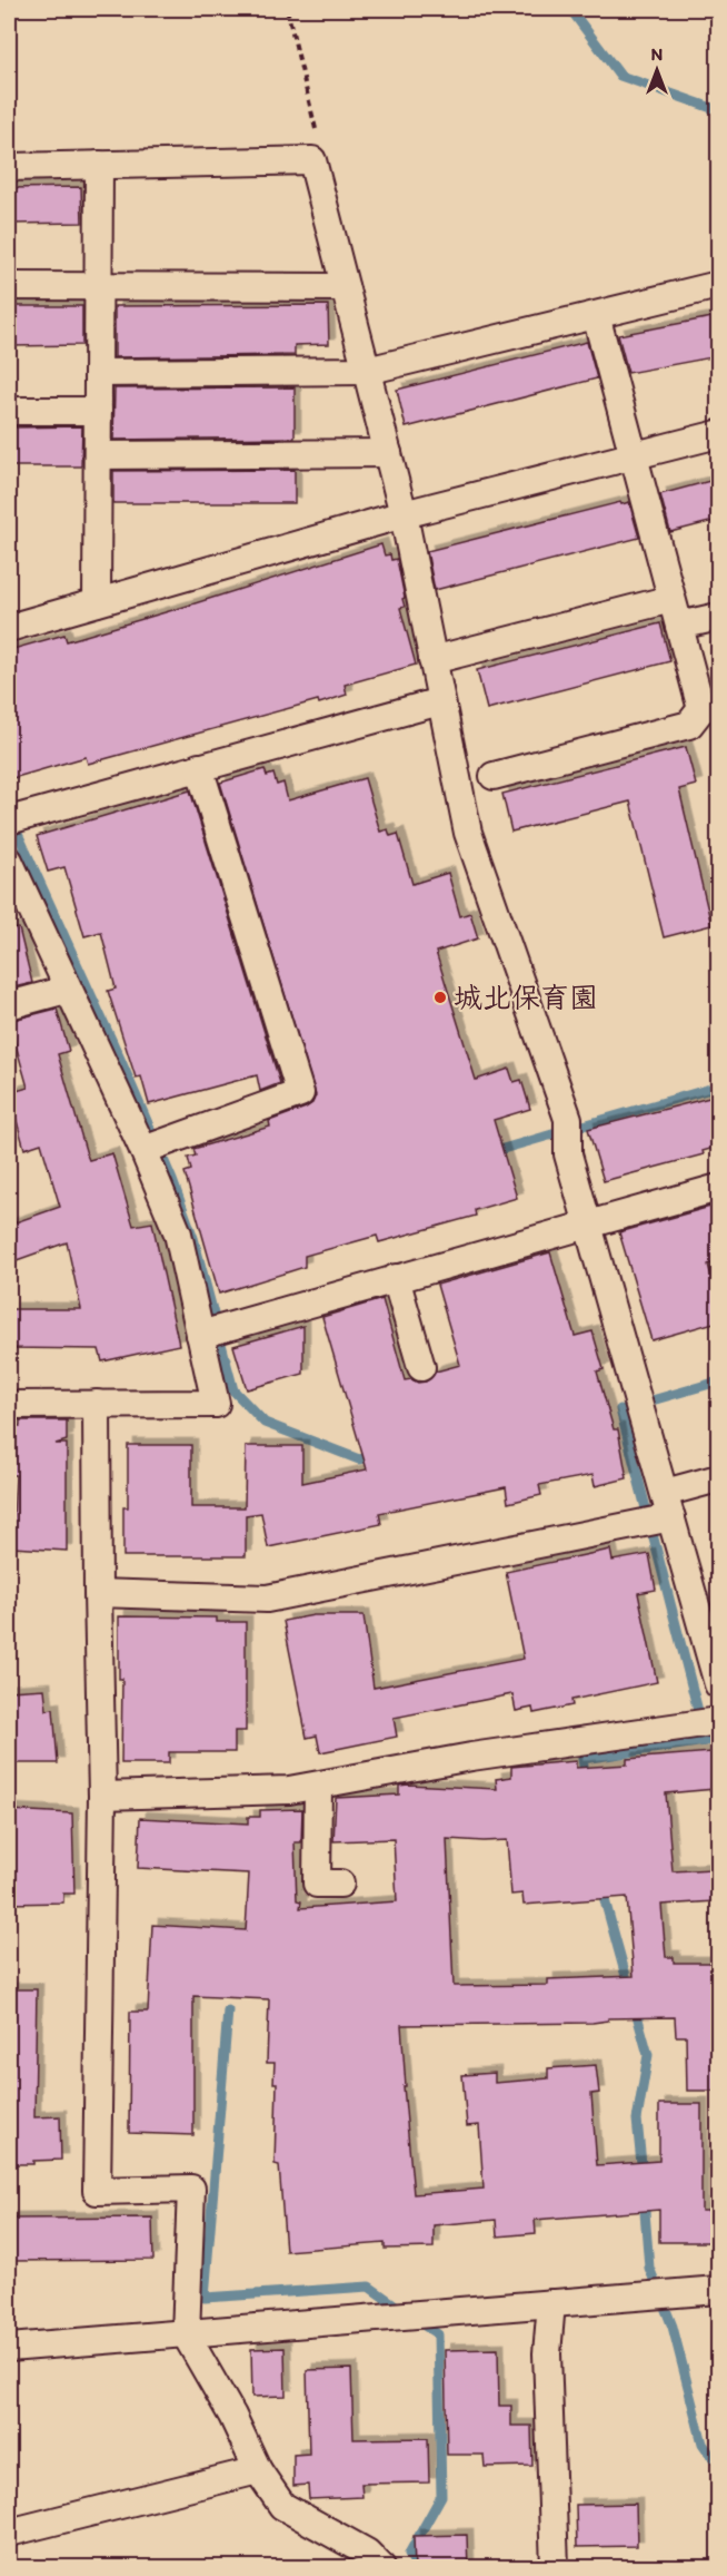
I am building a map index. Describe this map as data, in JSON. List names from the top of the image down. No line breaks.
{"places":["城北保育園"],"north":"top"}
